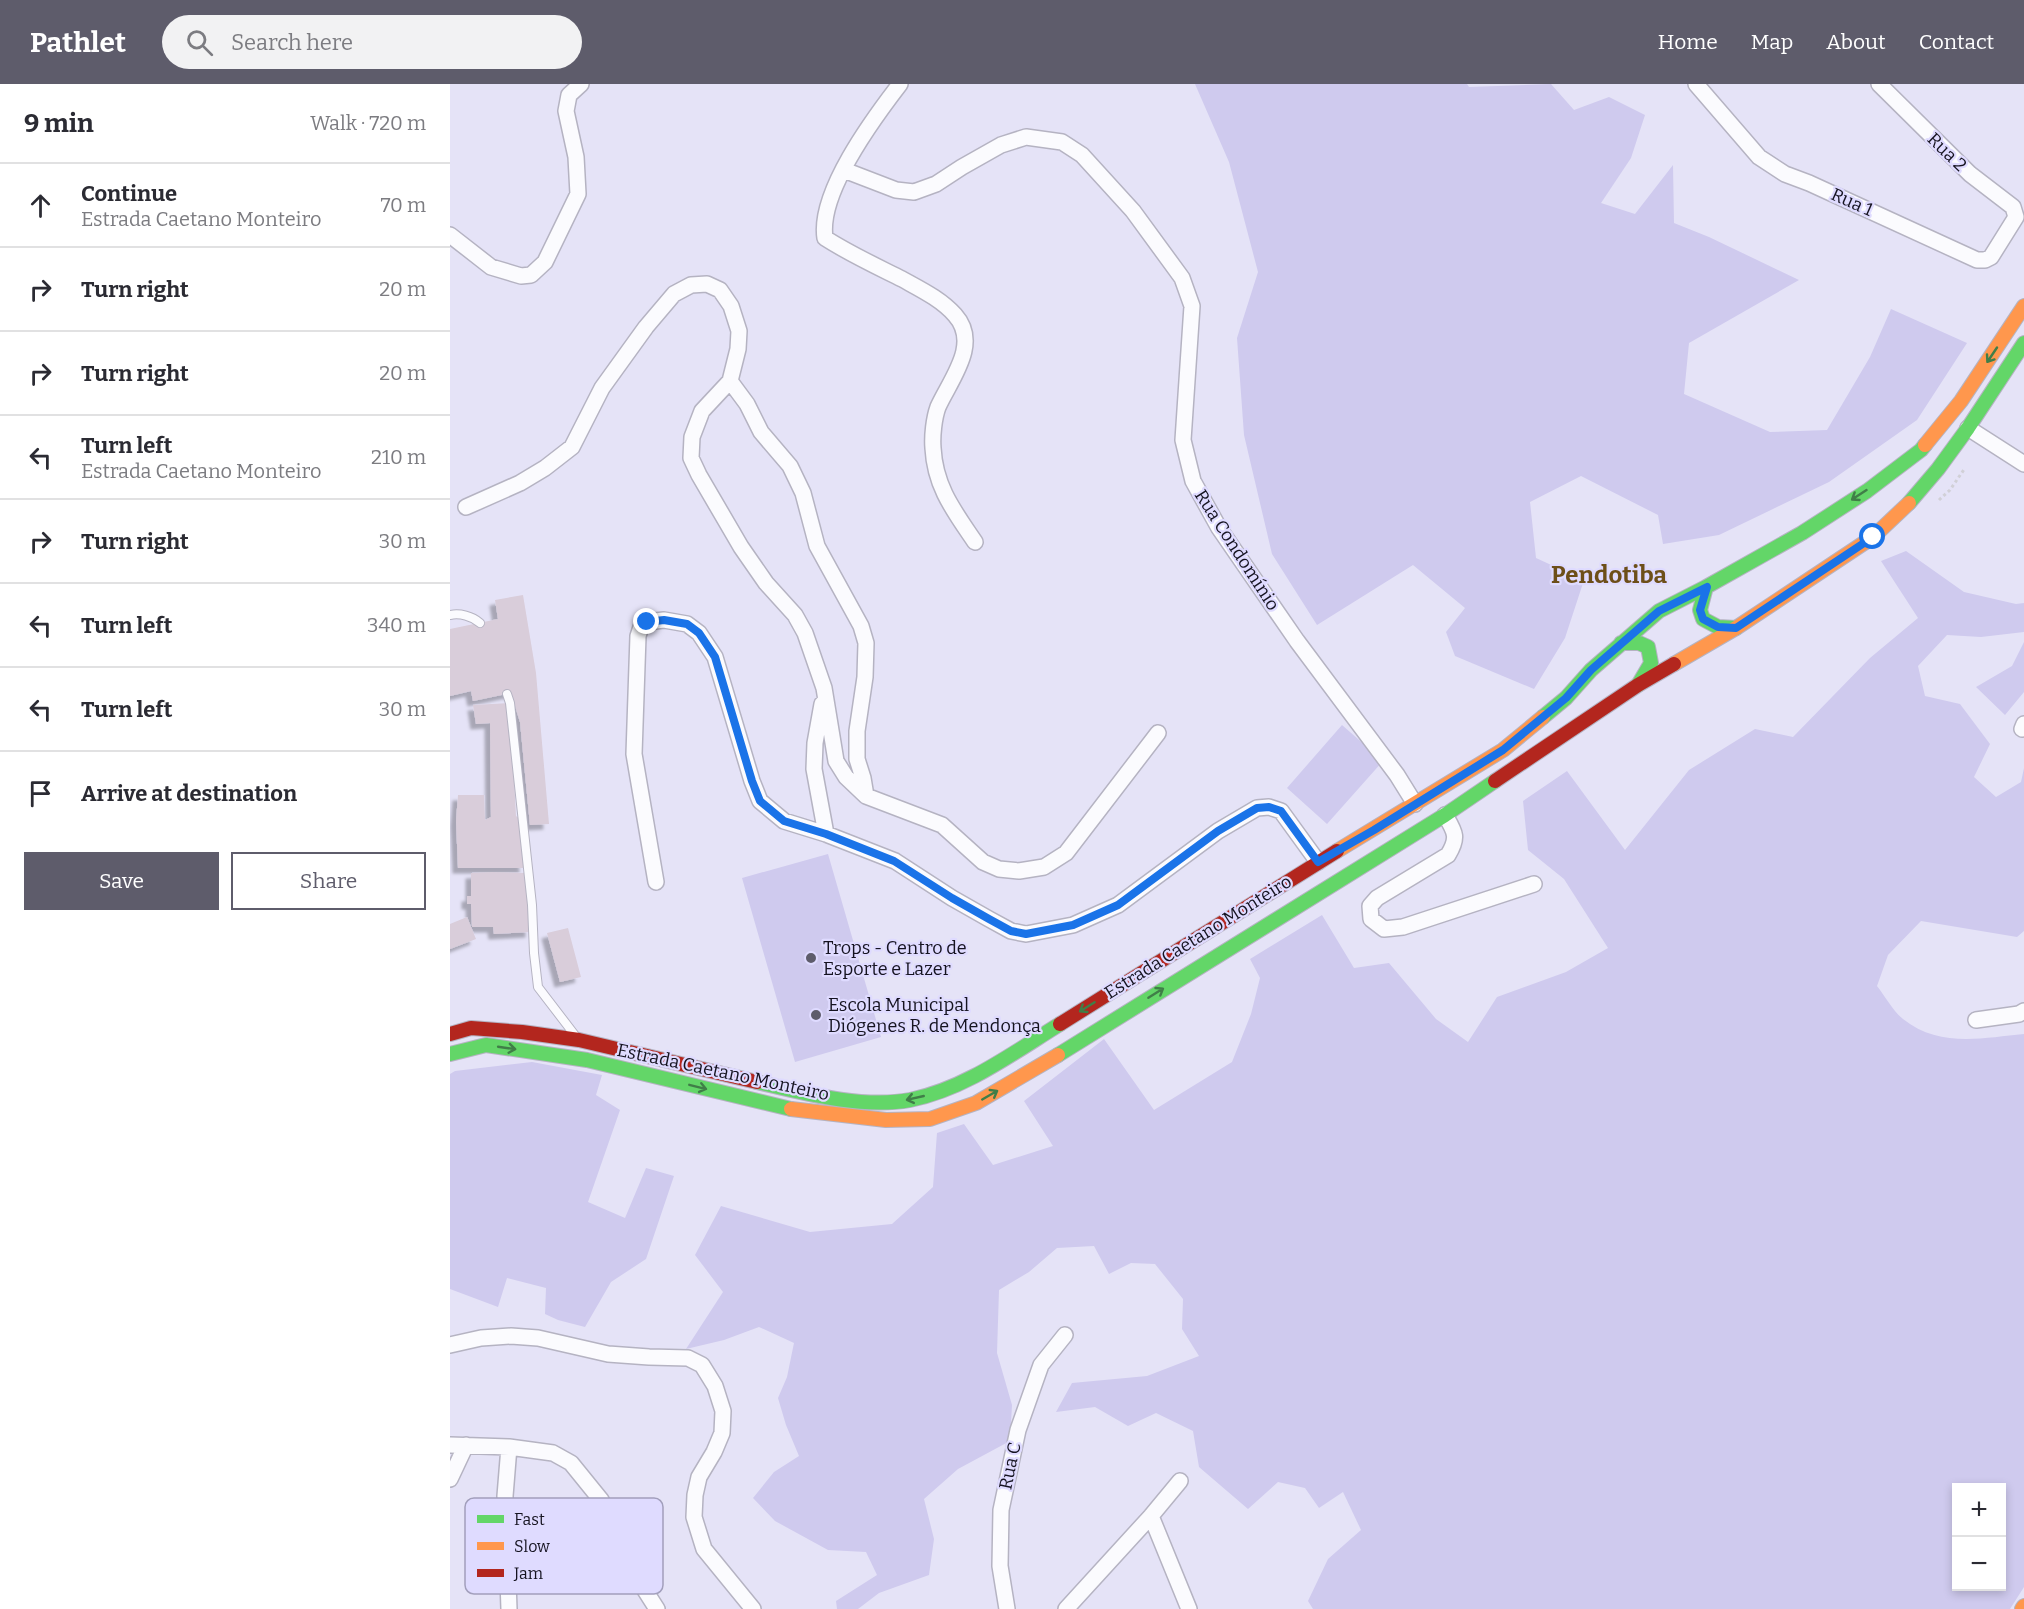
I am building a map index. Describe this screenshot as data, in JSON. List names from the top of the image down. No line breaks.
{"streets":{"main road":["Estrada Caetano Monteiro"],"street":["Rua 2","Rua 1","Rua Condomínio","Rua C"]},"crossings":[["Rua 2","Rua 1"],["Rua Condomínio","Estrada Caetano Monteiro"]],"districts":["Pendotiba"],"places":["Trops - Centro de Esporte e Lazer","Escola Municipal Diógenes R. de Mendonça"],"legend":["Fast","Slow","Jam"],"page":{"header":"Pathlet","search":"Search here","nav":["Home","Map","About","Contact"],"heading":["9 min","Walk · 720 m"],"list":[["Continue","Estrada Caetano Monteiro","70 m"],["Turn right","20 m"],["Turn right","20 m"],["Turn left","Estrada Caetano Monteiro","210 m"],["Turn right","30 m"],["Turn left","340 m"],["Turn left","30 m"],"Arrive at destination"],"buttons":["Save","Share"],"map_buttons":["+","−"]}}
